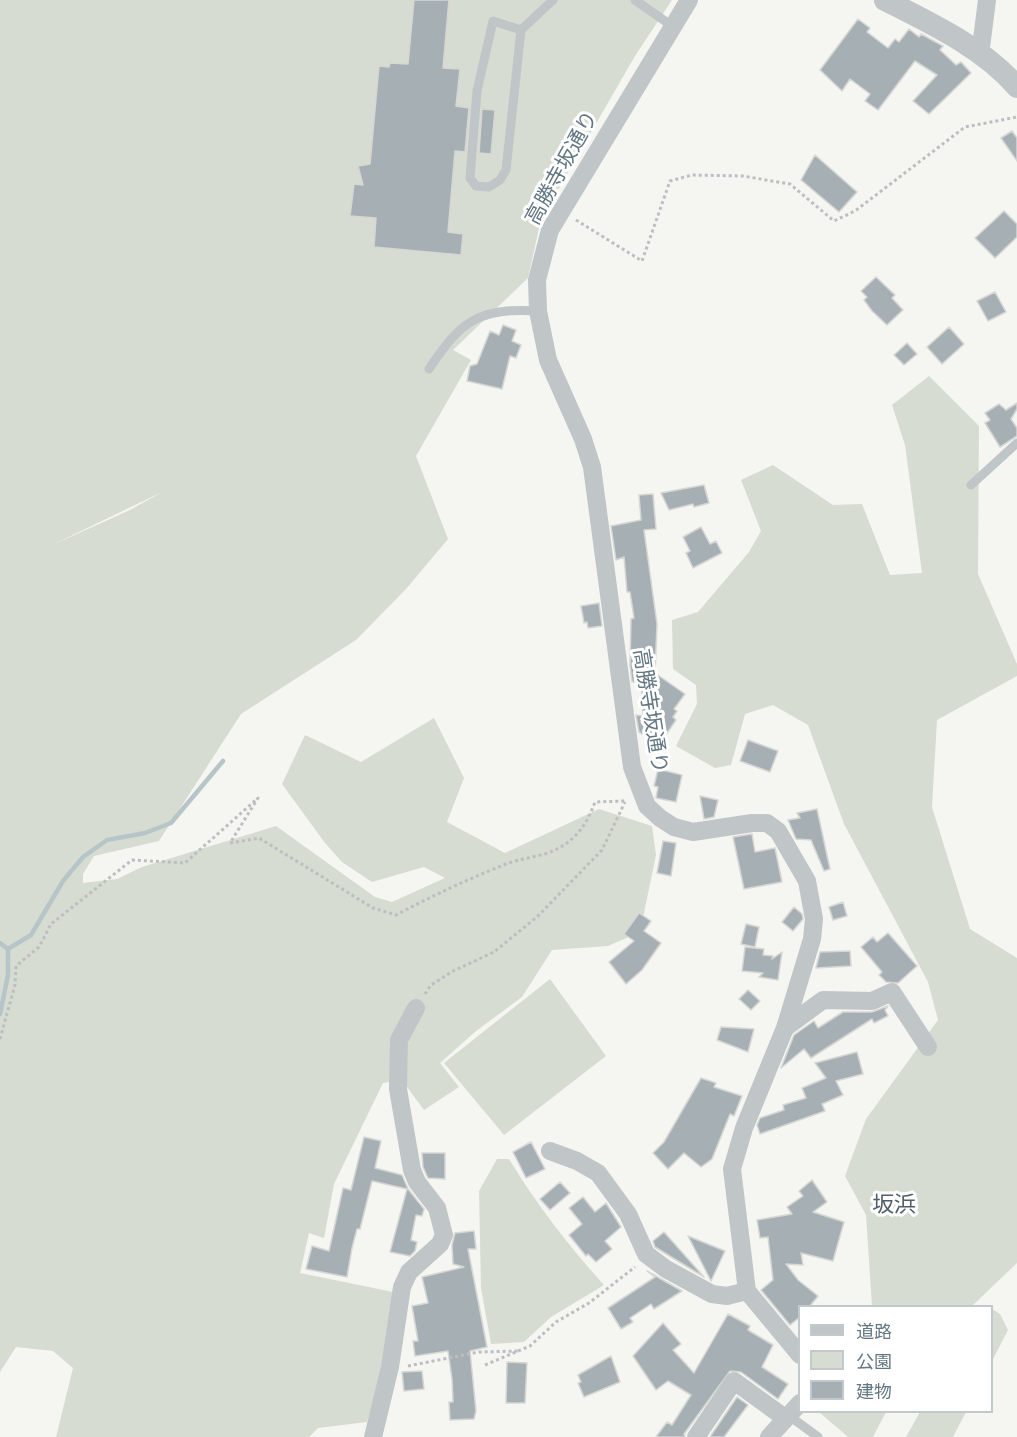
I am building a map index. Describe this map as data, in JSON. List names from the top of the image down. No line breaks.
{"streets":{"street":["高勝寺坂通り"]},"districts":["坂浜"],"legend":["道路","公園","建物"]}
